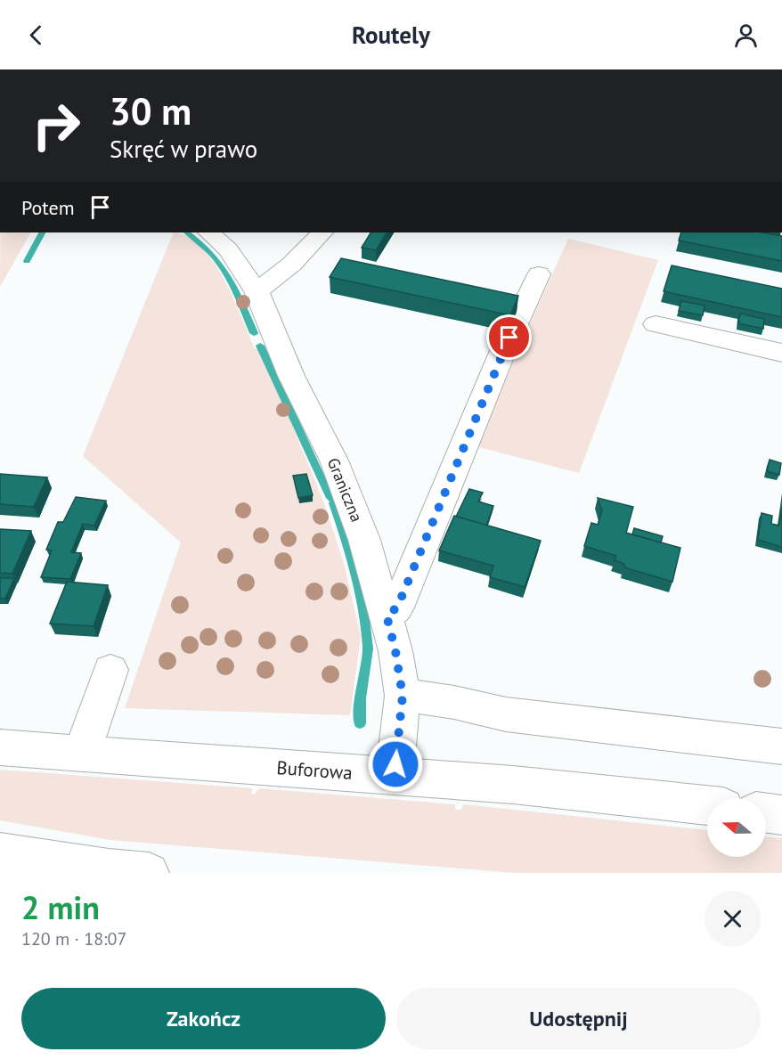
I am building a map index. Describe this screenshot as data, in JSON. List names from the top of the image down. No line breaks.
{"streets":{"street":["Graniczna","Buforowa"]},"crossings":[["Graniczna","Buforowa"]],"north":"left","page":{"header":"Routely","turn":["30 m","Skręć w prawo"],"then":"Potem","heading":["2 min","120 m · 18:07"],"buttons":["Zakończ","Udostępnij"]}}
